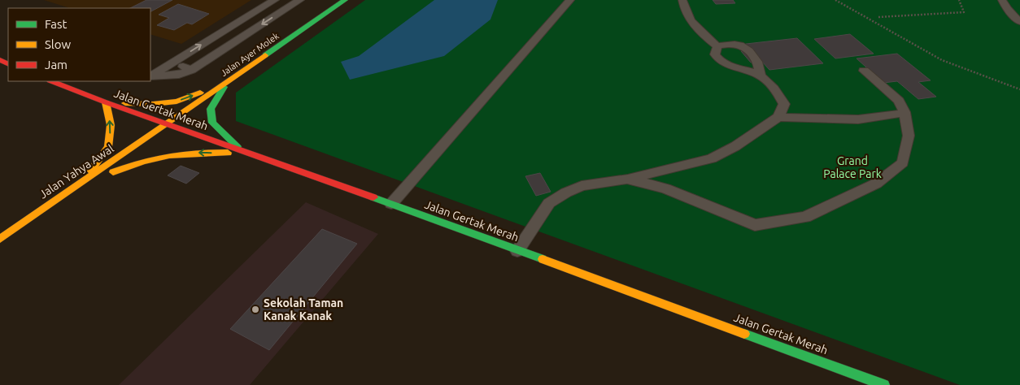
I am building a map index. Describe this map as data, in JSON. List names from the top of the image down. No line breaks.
{"streets":{"main road":["Jalan Ayer Molek","Jalan Gertak Merah","Jalan Yahya Awal"]},"crossings":[["Jalan Ayer Molek","Jalan Gertak Merah"],["Jalan Ayer Molek","Jalan Yahya Awal"],["Jalan Gertak Merah","Jalan Yahya Awal"]],"parks":["Grand Palace Park"],"places":["Sekolah Taman Kanak Kanak"],"legend":["Fast","Slow","Jam"]}
